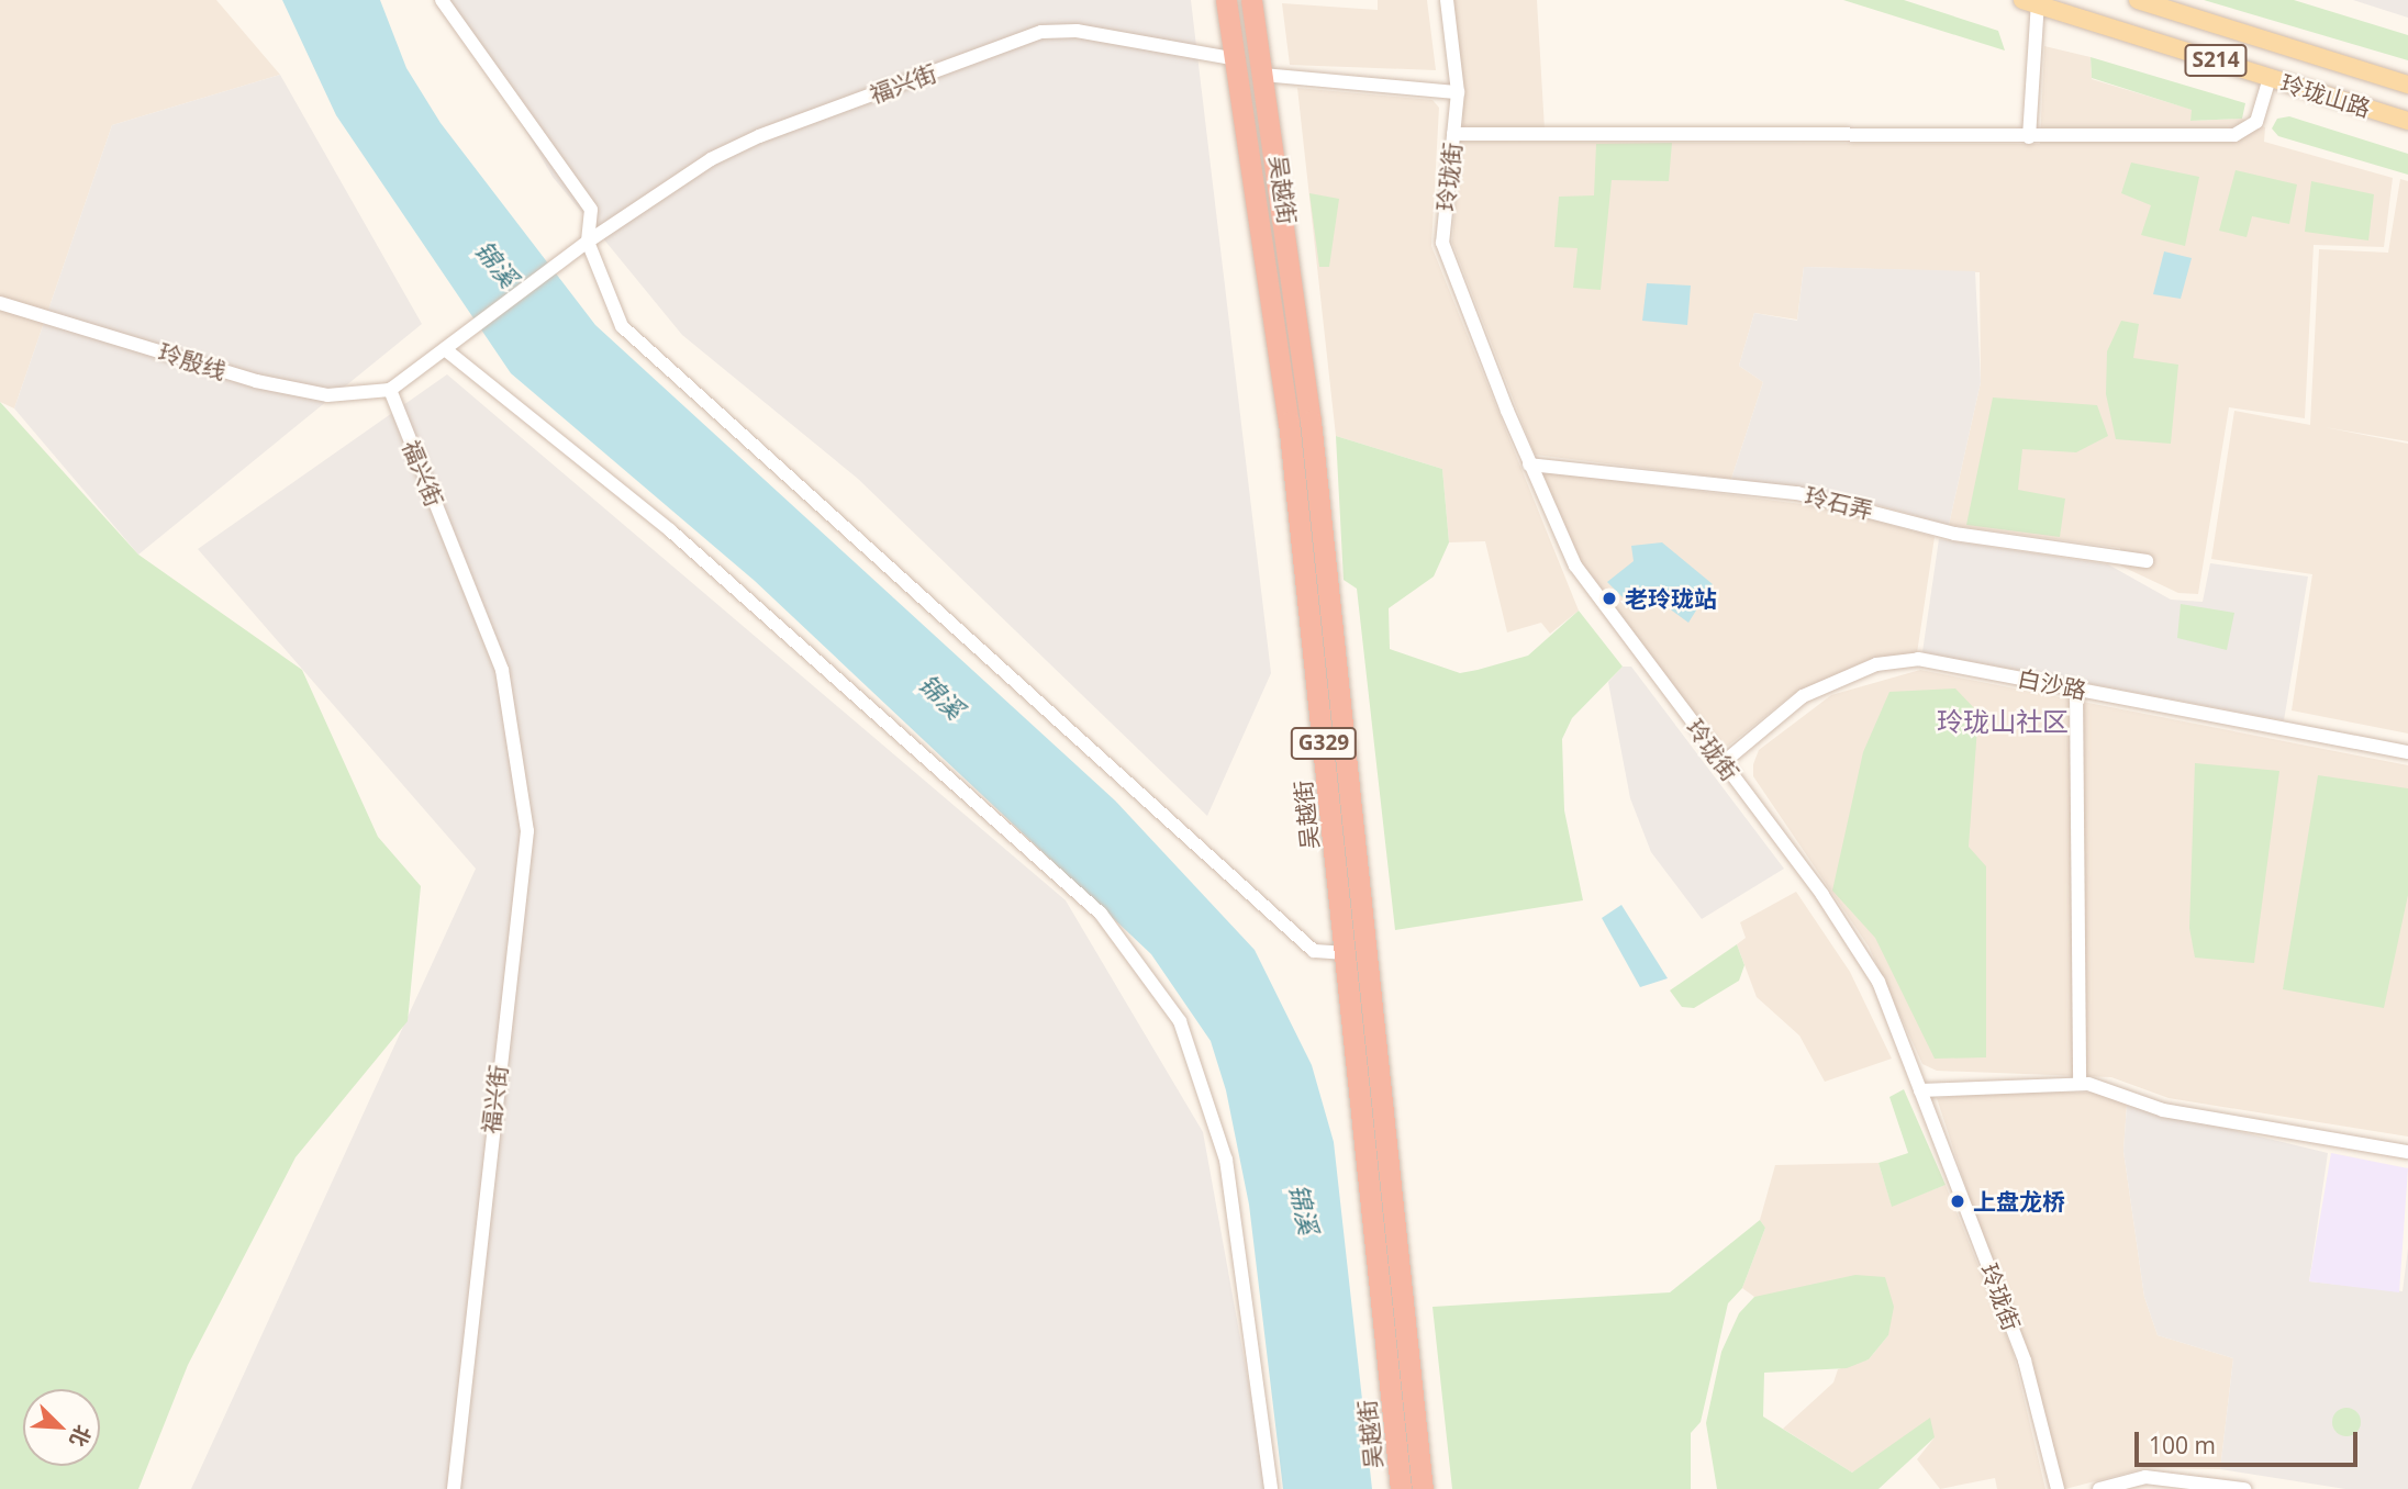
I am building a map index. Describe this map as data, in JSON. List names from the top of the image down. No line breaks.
{"streets":{"highway":["吴越街","G329"],"main road":["S214","玲珑山路"],"street":["福兴街","玲珑街","玲殷线","玲石弄","白沙路"]},"crossings":[["福兴街","吴越街"],["福兴街","玲殷线"],["玲珑街","玲石弄"],["玲珑街","白沙路"]],"districts":["玲珑山社区"],"water":["锦溪"],"places":["老玲珑站","上盘龙桥"],"scale_bar":"100 m","north":"bottom right"}
